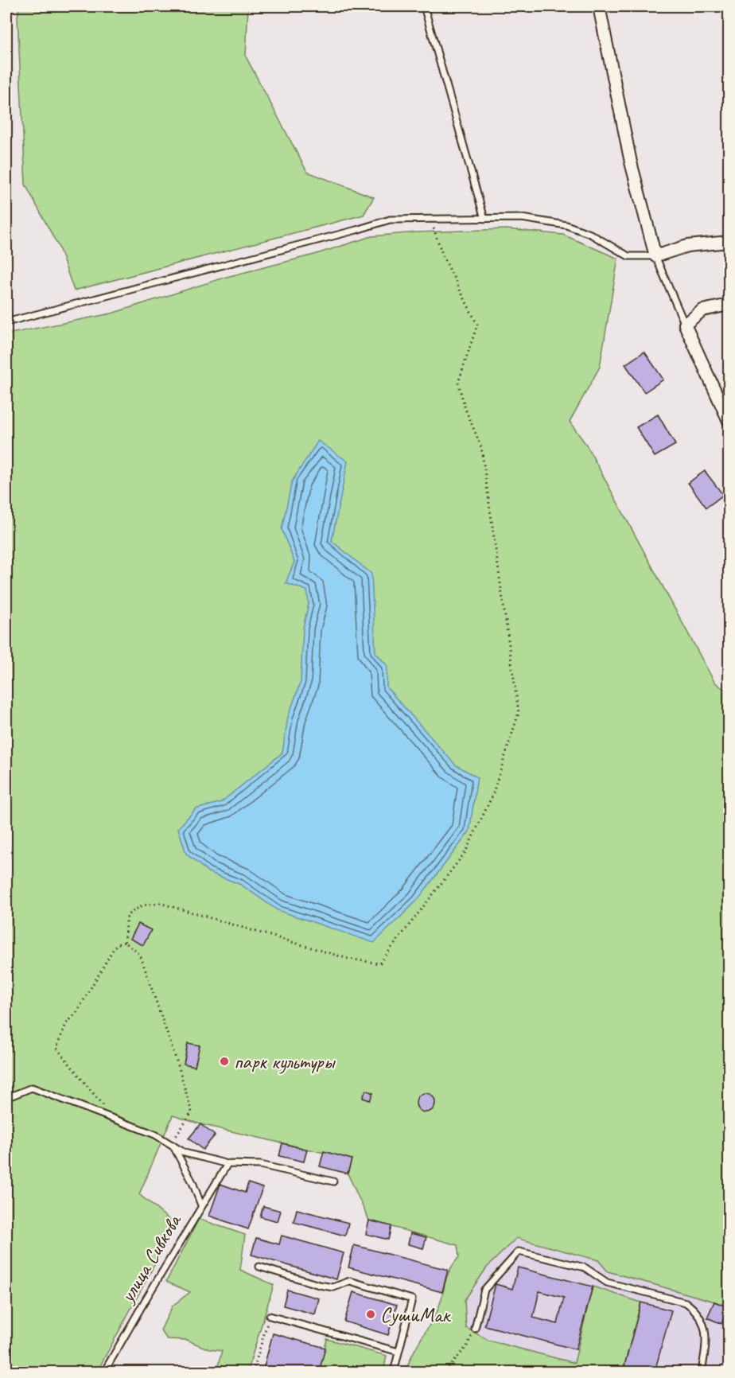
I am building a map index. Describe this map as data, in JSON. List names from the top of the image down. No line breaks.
{"streets":{"lane":["улица Сивкова"]},"places":["парк культуры","СушиМак"]}
